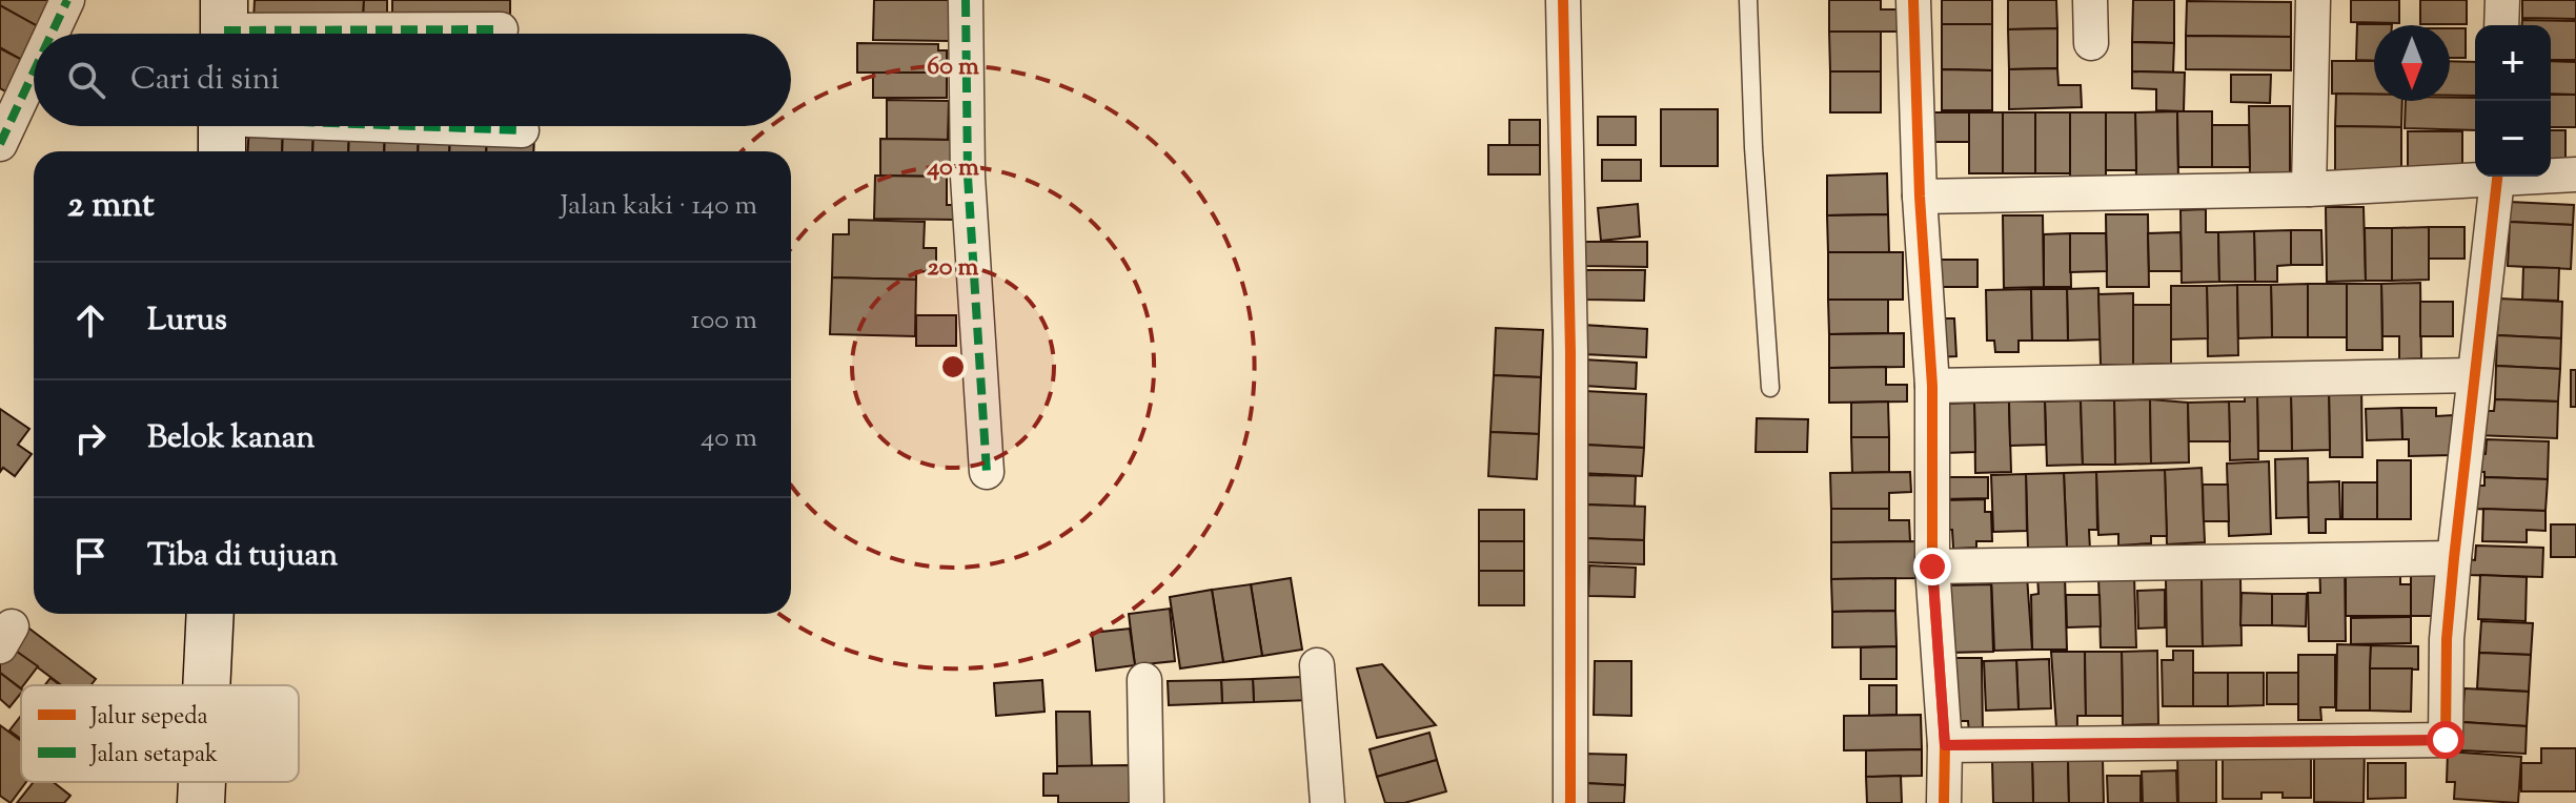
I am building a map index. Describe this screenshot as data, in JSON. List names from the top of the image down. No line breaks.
{"legend":["Jalur sepeda","Jalan setapak"],"north":"bottom","page":{"map_buttons":["+","−"],"search":"Cari di sini","heading":["2 mnt","Jalan kaki · 140 m"],"list":[["Lurus","100 m"],["Belok kanan","40 m"],"Tiba di tujuan"]},"rings":["60 m","40 m","20 m"]}
